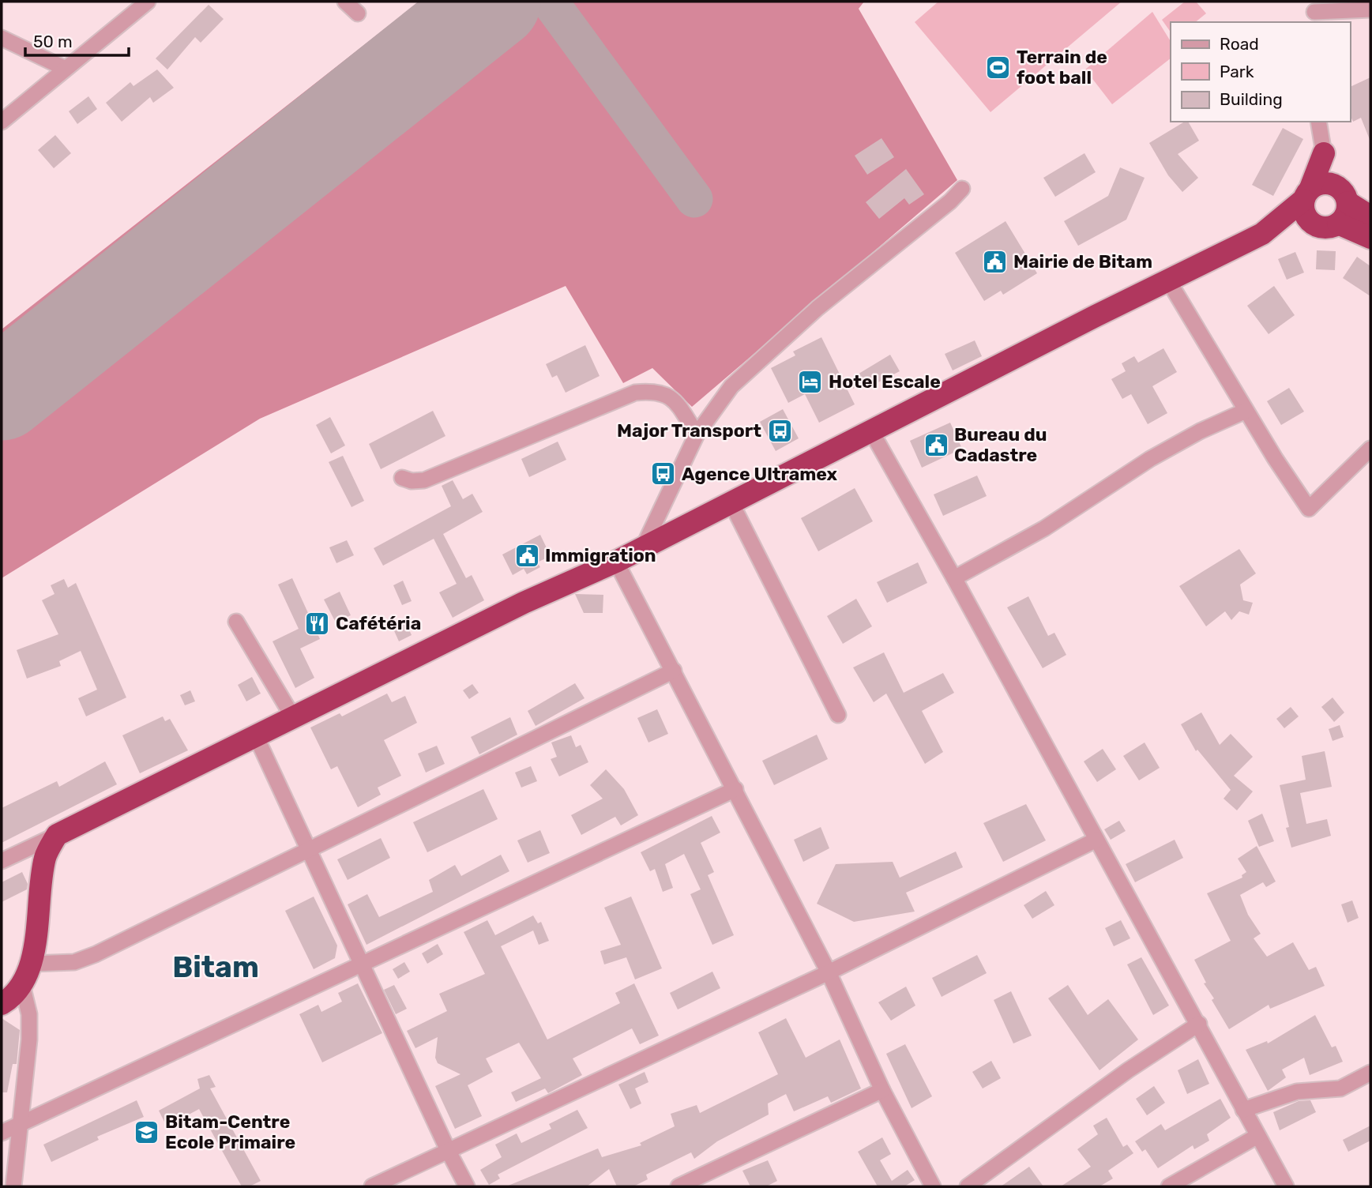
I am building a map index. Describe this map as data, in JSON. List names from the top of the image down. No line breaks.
{"districts":["Bitam"],"places":{"sports":["Terrain de foot ball"],"public building":["Mairie de Bitam","Bureau du Cadastre","Immigration"],"hotel":["Hotel Escale"],"bus stop":["Major Transport","Agence Ultramex"],"restaurant":["Cafétéria"],"school or university":["Bitam-Centre Ecole Primaire"]},"legend":["Road","Park","Building"],"scale_bar":"50 m"}
